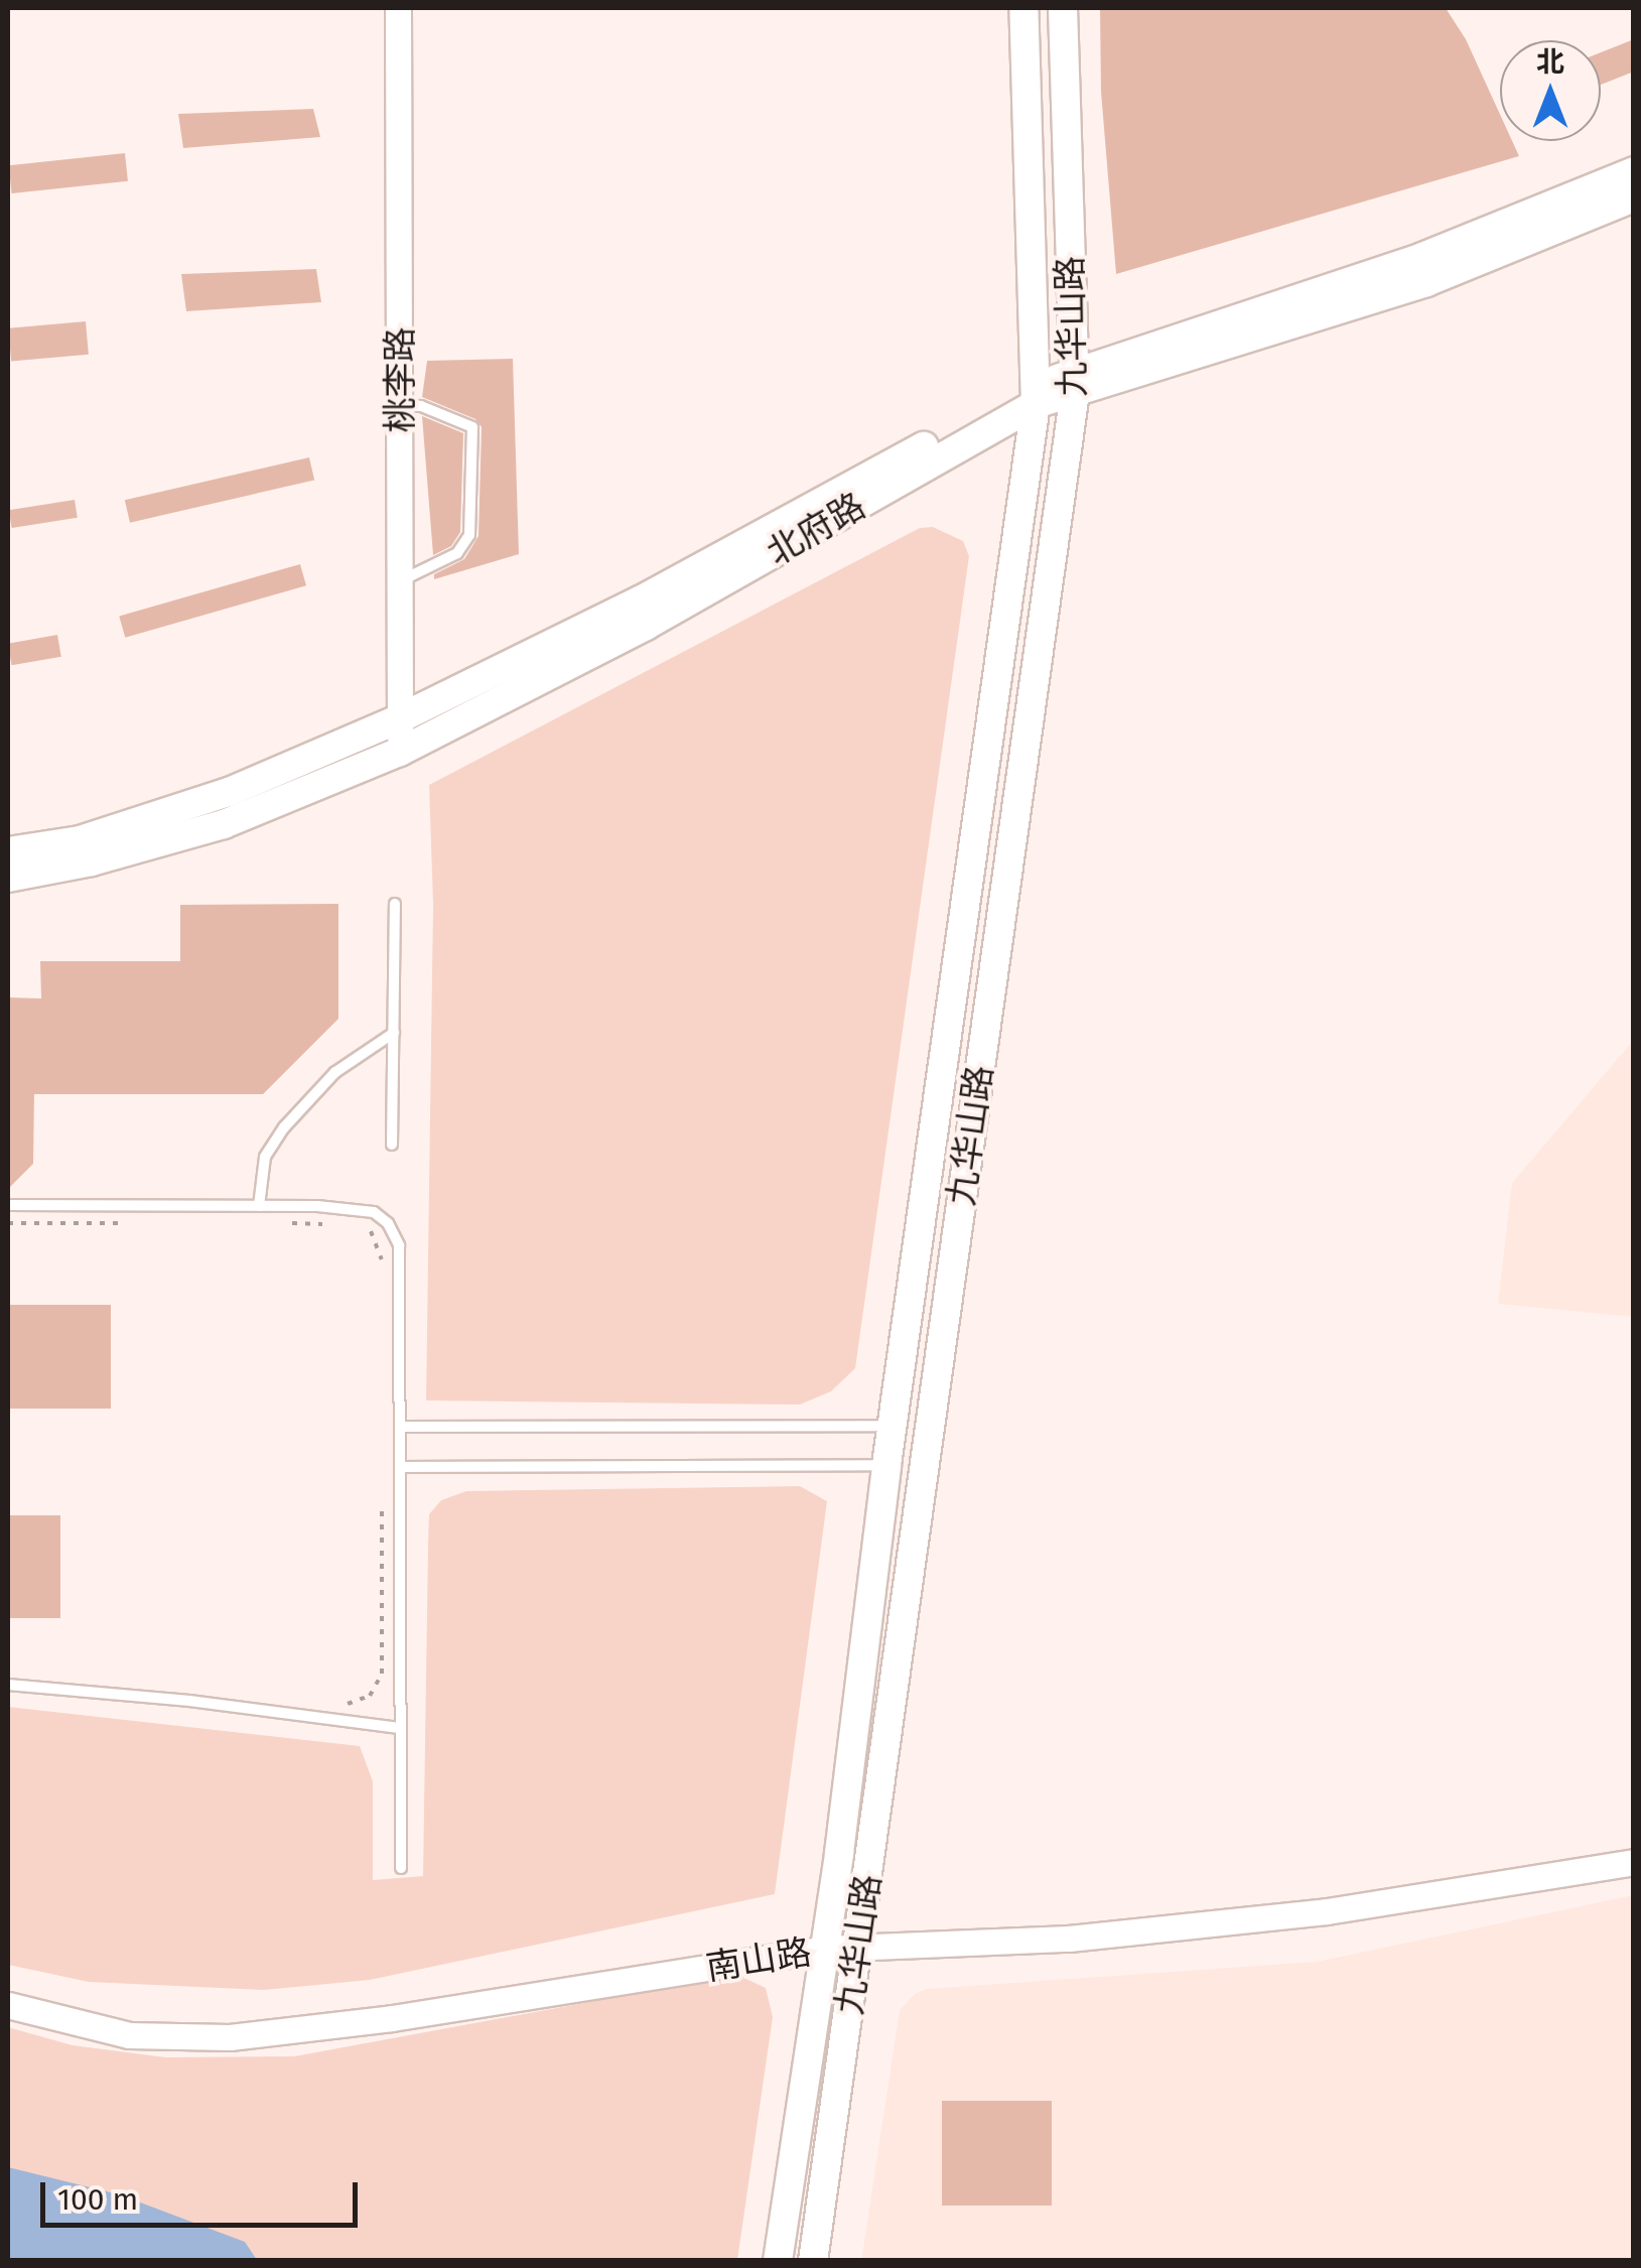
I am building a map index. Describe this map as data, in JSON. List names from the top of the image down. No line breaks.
{"streets":{"main road":["九华山路","北府路"],"street":["桃李路","南山路"]},"crossings":[["九华山路","北府路"],["九华山路","南山路"],["桃李路","北府路"]],"scale_bar":"100 m","north":"top"}
